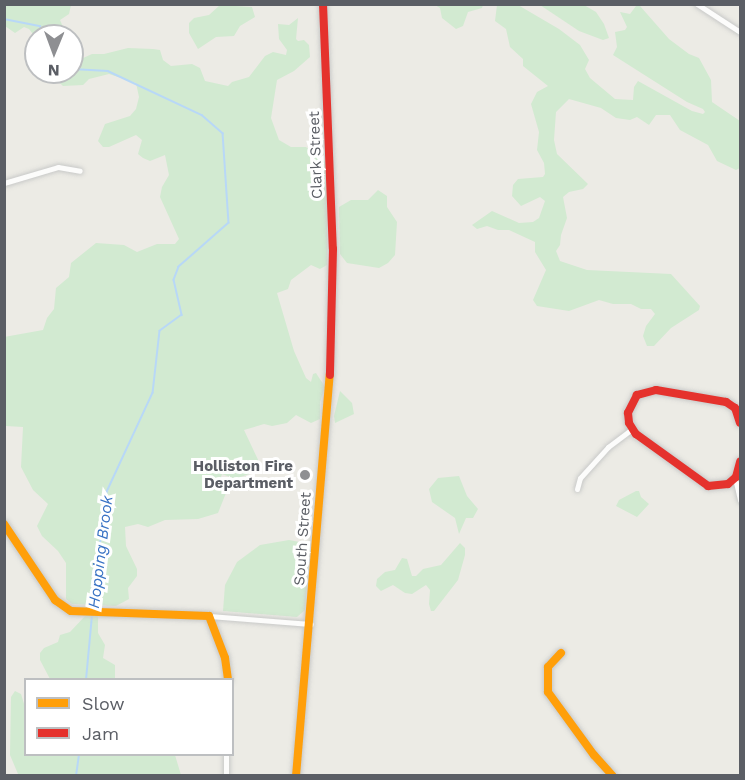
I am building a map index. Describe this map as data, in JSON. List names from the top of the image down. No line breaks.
{"streets":{"street":["Clark Street","South Street"]},"crossings":[["Clark Street","South Street"]],"water":["Hopping Brook"],"places":["Holliston Fire Department"],"legend":["Slow","Jam"],"north":"bottom"}
